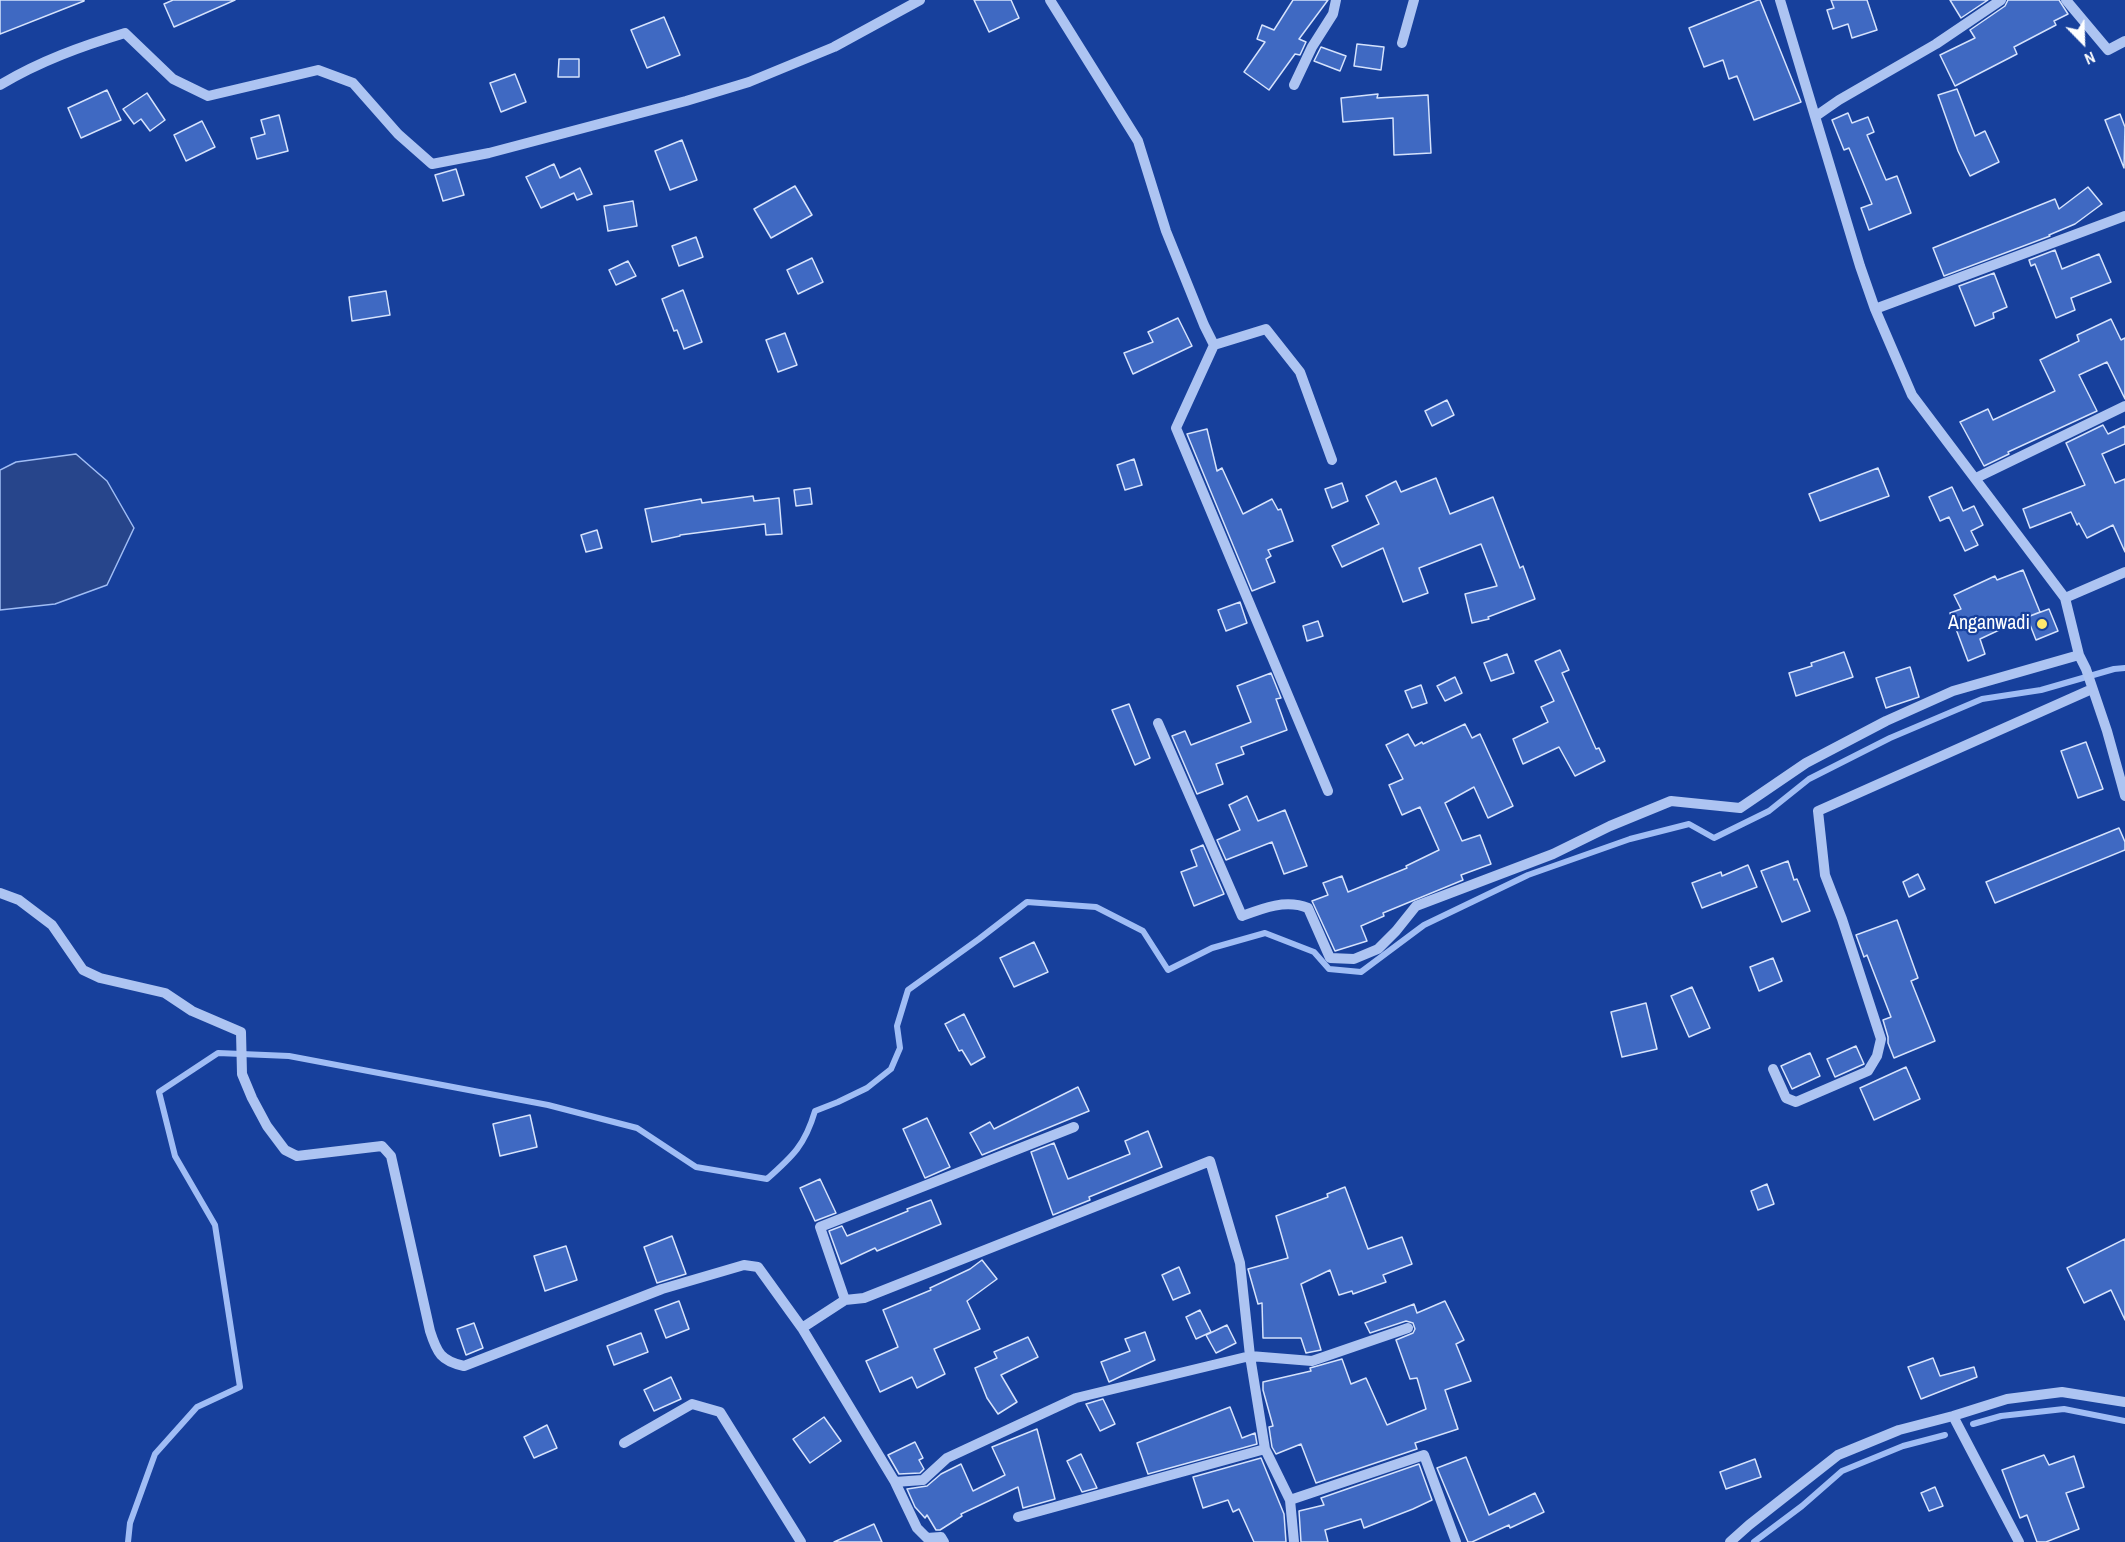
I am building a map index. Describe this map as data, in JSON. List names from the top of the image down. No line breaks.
{"places":["Anganwadi"],"north":"bottom right"}
